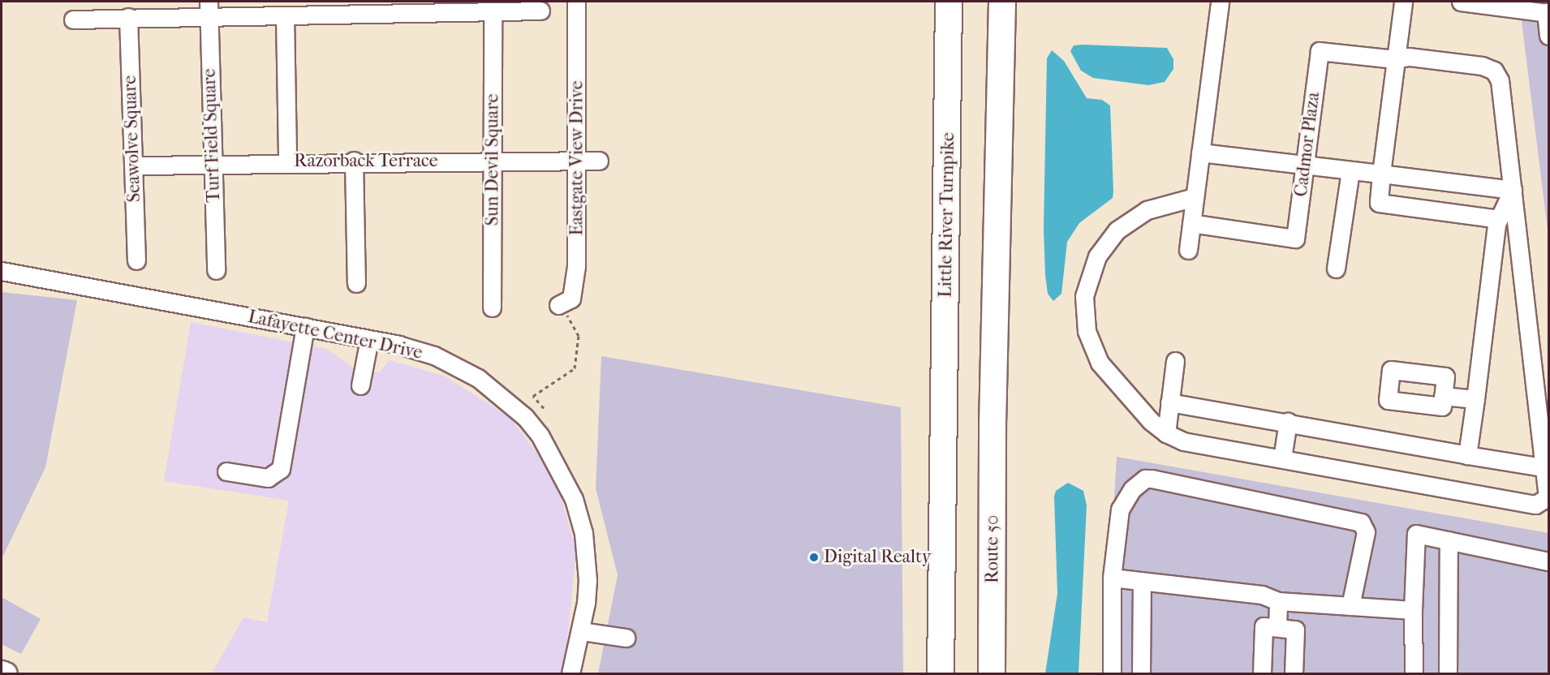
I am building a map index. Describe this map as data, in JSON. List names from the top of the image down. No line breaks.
{"streets":{"highway":["Little River Turnpike","Route 50"],"street":["Turf Field Square","Seawolve Square","Cadmor Plaza","Eastgate View Drive","Sun Devil Square","Razorback Terrace","Lafayette Center Drive"]},"crossings":[["Turf Field Square","Razorback Terrace"],["Seawolve Square","Razorback Terrace"],["Eastgate View Drive","Razorback Terrace"],["Sun Devil Square","Razorback Terrace"]],"places":["Digital Realty"]}
